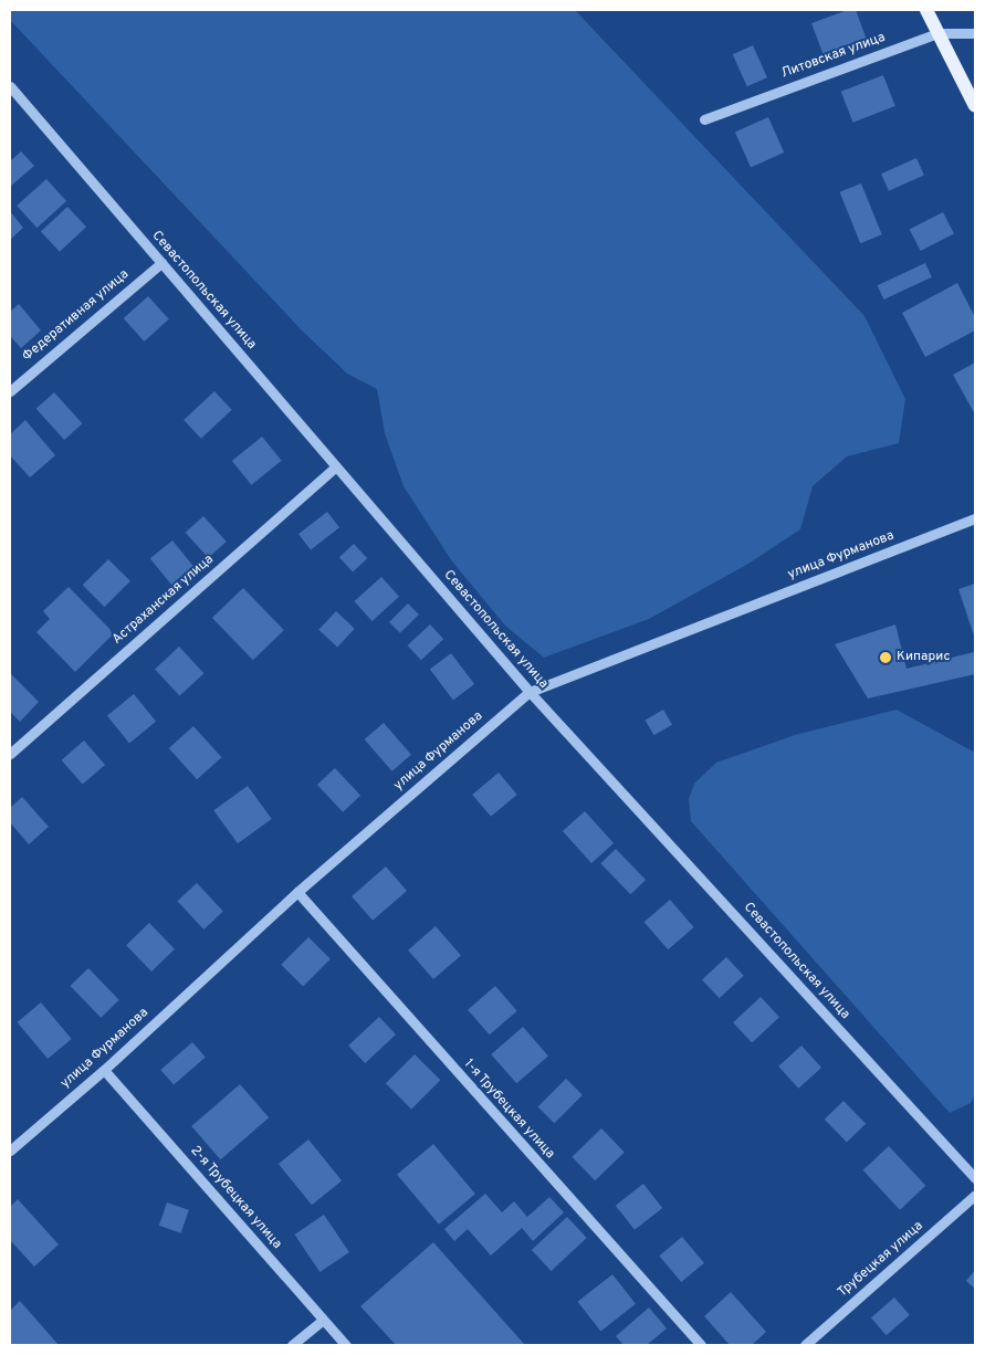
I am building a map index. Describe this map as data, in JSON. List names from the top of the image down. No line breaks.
{"streets":{"street":["Литовская улица","Севастопольская улица","Федеративная улица","улица Фурманова","Астраханская улица","1-я Трубецкая улица","2-я Трубецкая улица","Трубецкая улица"]},"crossings":[["Севастопольская улица","Федеративная улица"],["Севастопольская улица","улица Фурманова"],["Севастопольская улица","Астраханская улица"],["улица Фурманова","1-я Трубецкая улица"],["улица Фурманова","2-я Трубецкая улица"]],"places":["Кипарис"]}
